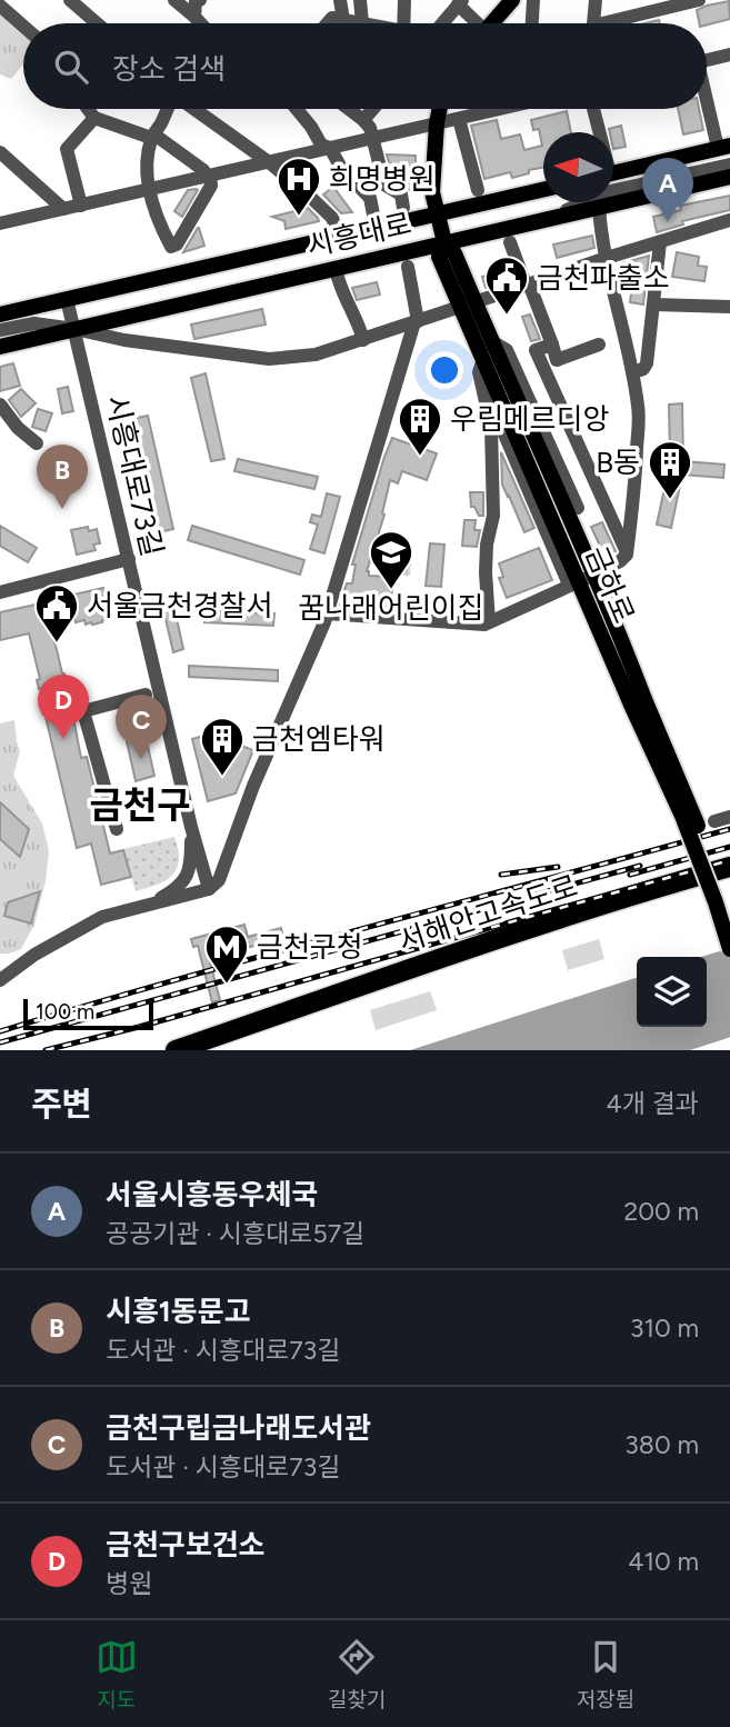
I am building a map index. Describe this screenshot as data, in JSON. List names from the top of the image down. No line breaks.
{"streets":{"highway":["서해안고속도로"],"main road":["시흥대로","금하로"],"street":["시흥대로73길"]},"crossings":[["시흥대로","시흥대로73길"],["시흥대로","금하로"]],"districts":["금천구"],"places":{"hospital":["희명병원"],"public building":["금천파출소","서울금천경찰서"],"building":["우림메르디앙","B동","금천엠타워"],"school or university":["꿈나래어린이집"],"metro station":["금천구청"]},"scale_bar":"100 m","north":"left","page":{"search":"장소 검색","pins":["A","B","D","C"],"scale":"100 m","heading":["주변","4개 결과"],"list":[{"mark":"A","name":"서울시흥동우체국","note":"공공기관 · 시흥대로57길","value":"200 m"},{"mark":"B","name":"시흥1동문고","note":"도서관 · 시흥대로73길","value":"310 m"},{"mark":"C","name":"금천구립금나래도서관","note":"도서관 · 시흥대로73길","value":"380 m"},{"mark":"D","name":"금천구보건소","note":"병원","value":"410 m"}],"nav":["지도","길찾기","저장됨"]}}
